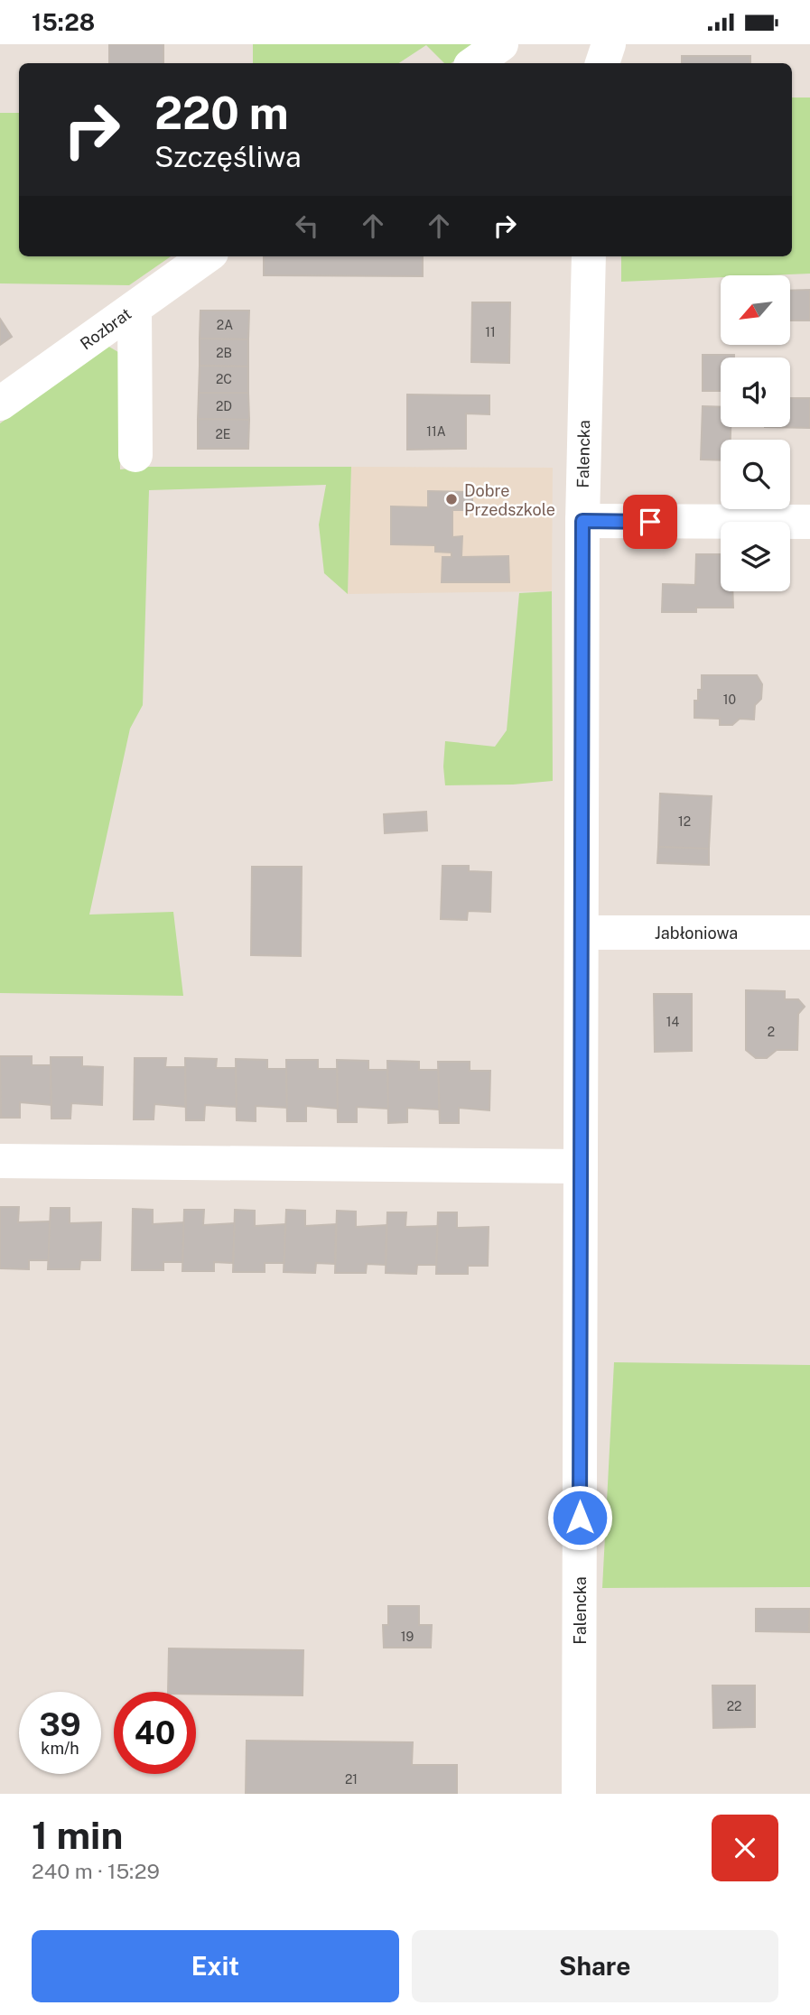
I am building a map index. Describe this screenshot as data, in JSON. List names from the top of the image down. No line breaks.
{"streets":{"street":["Rozbrat","Falencka","Jabłoniowa"]},"crossings":[["Falencka","Jabłoniowa"]],"places":["Dobre Przedszkole"],"house_numbers":["2A","11","2B","2C","2D","11A","2E","10","12","14","2","19","22","21"],"north":"bottom left","page":{"status":"15:28","turn":["220 m","Szczęśliwa"],"speed":"39 km/h","limit":"40","heading":["1 min","240 m · 15:29"],"buttons":["Exit","Share"]}}
